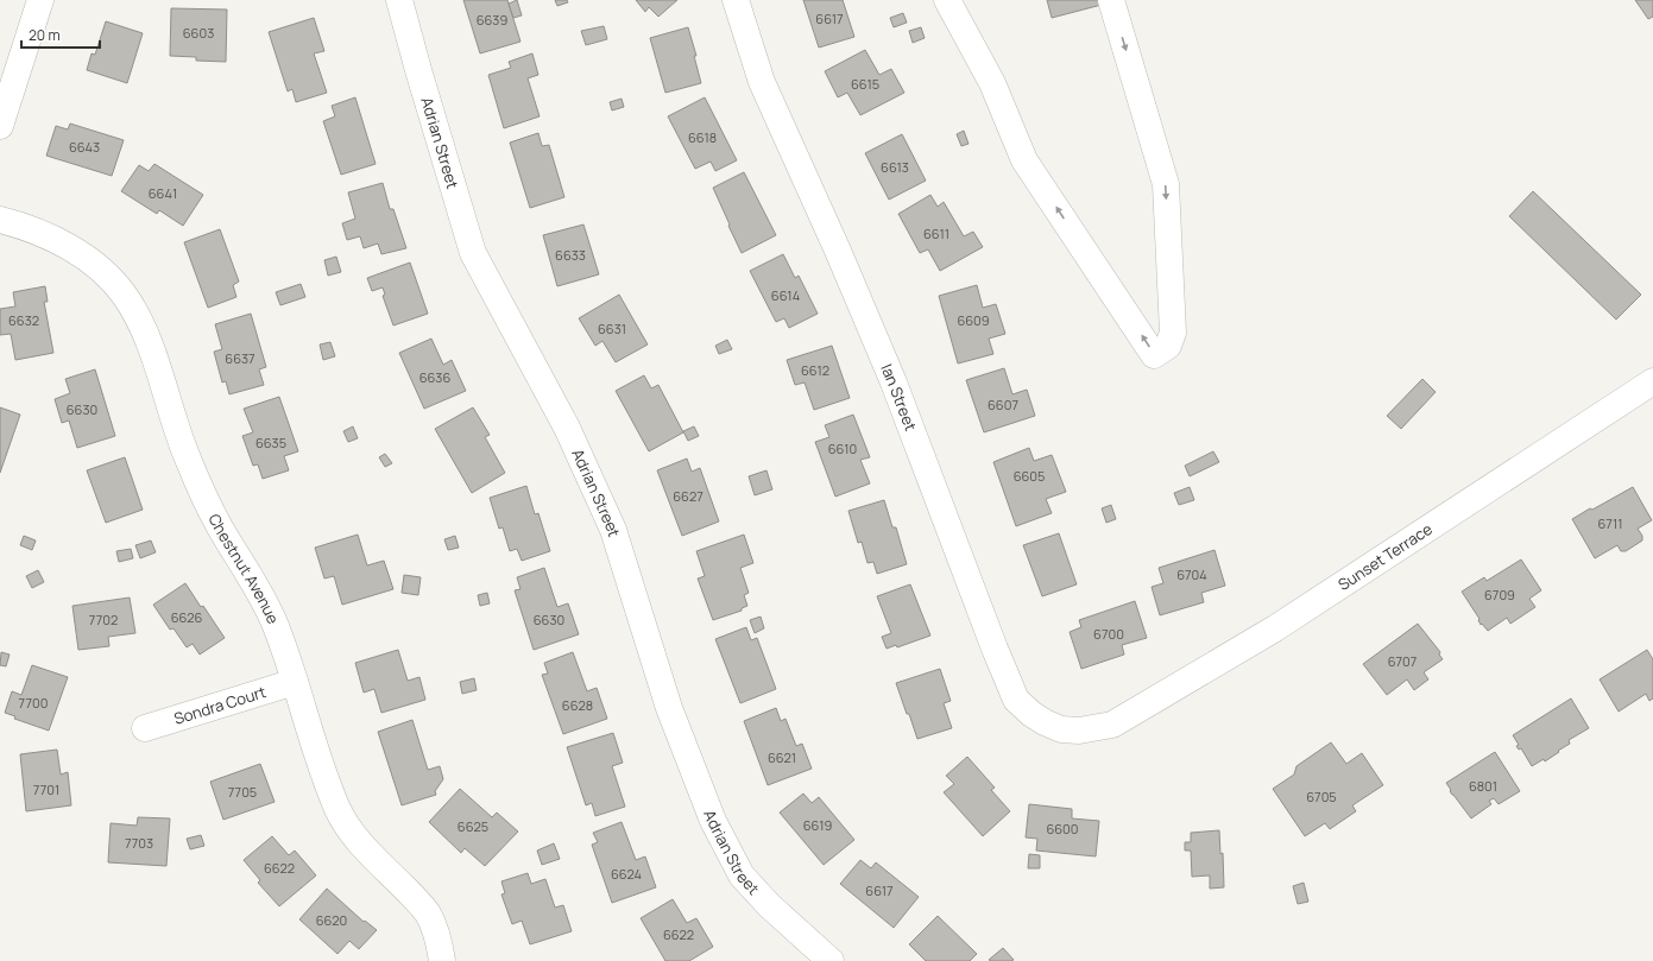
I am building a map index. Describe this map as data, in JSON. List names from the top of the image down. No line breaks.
{"streets":{"street":["Adrian Street","Ian Street","Sunset Terrace","Chestnut Avenue","Sondra Court"]},"crossings":[["Ian Street","Sunset Terrace"],["Chestnut Avenue","Sondra Court"]],"house_numbers":["6617","6639","6603","6615","6618","6643","6613","6641","6611","6633","6614","6632","6609","6631","6637","6612","6636","6607","6630","6635","6610","6605","6627","6711","6704","6709","6626","7702","6630","6700","6707","7700","6628","6621","6801","7701","7705","6705","6619","6625","6600","7703","6622","6624","6617","6620","6622"],"scale_bar":"20 m"}
